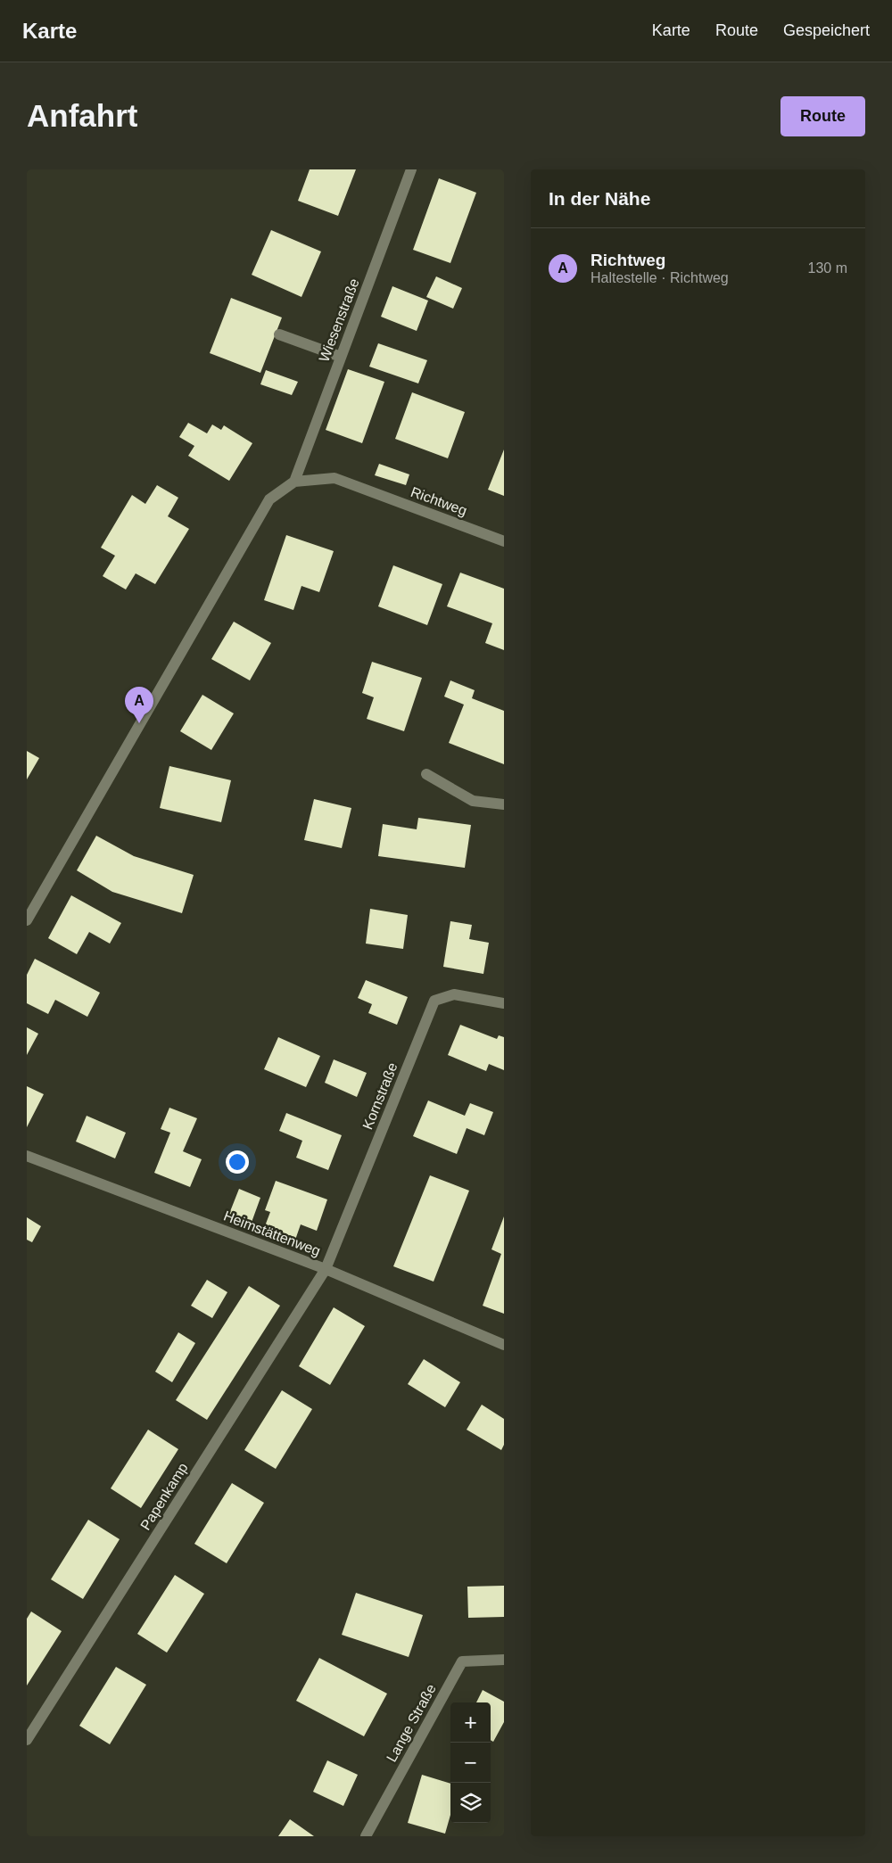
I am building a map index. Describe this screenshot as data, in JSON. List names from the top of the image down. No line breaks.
{"streets":{"street":["Wiesenstraße","Richtweg","Kornstraße","Heimstättenweg","Papenkamp","Lange Straße"]},"crossings":[["Wiesenstraße","Richtweg"],["Kornstraße","Heimstättenweg"],["Kornstraße","Papenkamp"],["Heimstättenweg","Papenkamp"]],"page":{"header":"Karte","nav":["Karte","Route","Gespeichert"],"buttons":"Route","title":"Anfahrt","heading":"In der Nähe","list":[{"mark":"A","name":"Richtweg","note":"Haltestelle · Richtweg","value":"130 m"}],"pins":"A","map_buttons":["+","−"]}}
